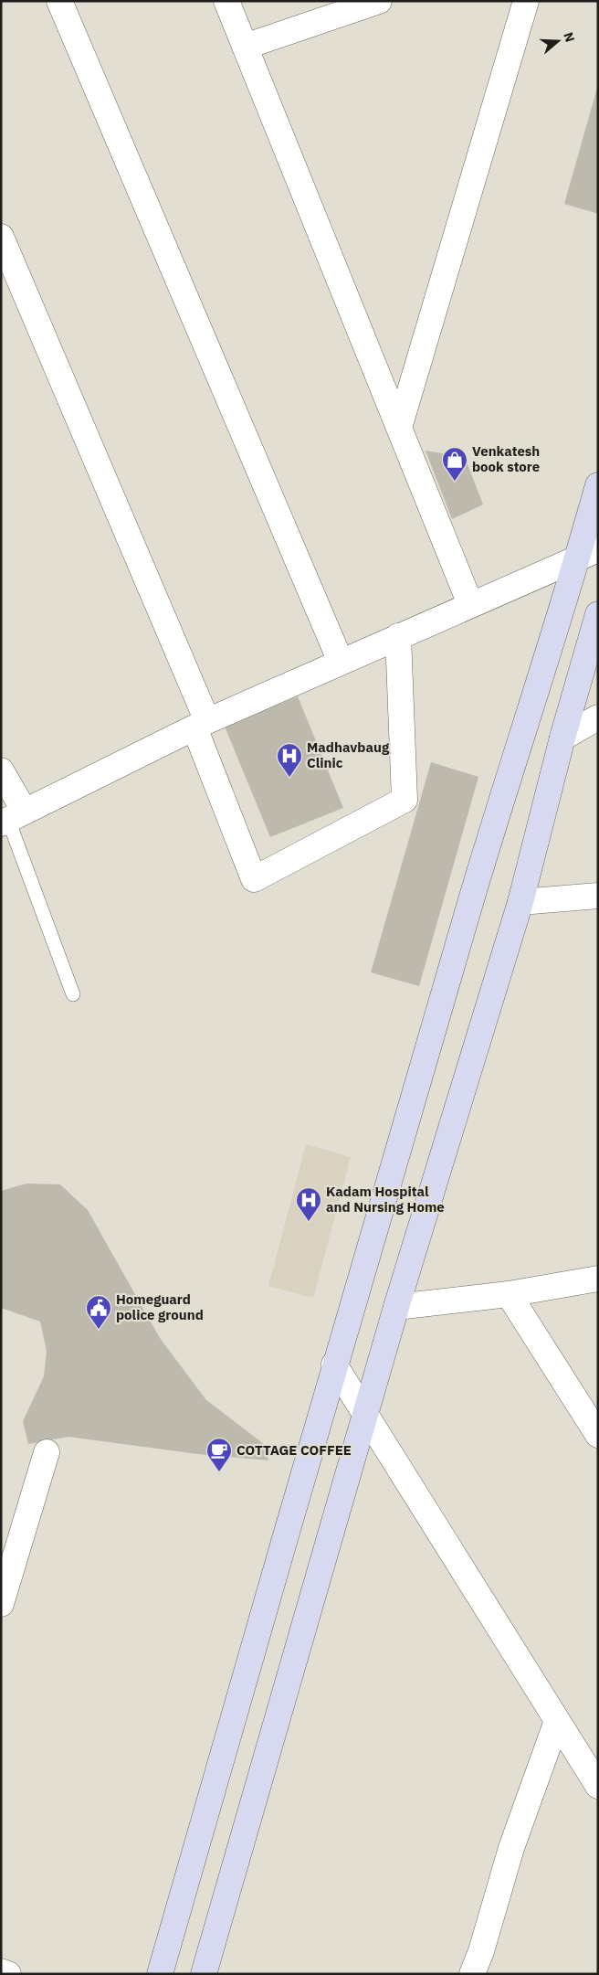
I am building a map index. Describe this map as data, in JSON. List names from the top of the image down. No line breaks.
{"places":{"shop":["Venkatesh book store"],"hospital":["Madhavbaug Clinic","Kadam Hospital and Nursing Home"],"public building":["Homeguard police ground"],"cafe":["COTTAGE COFFEE"]},"north":"right"}
